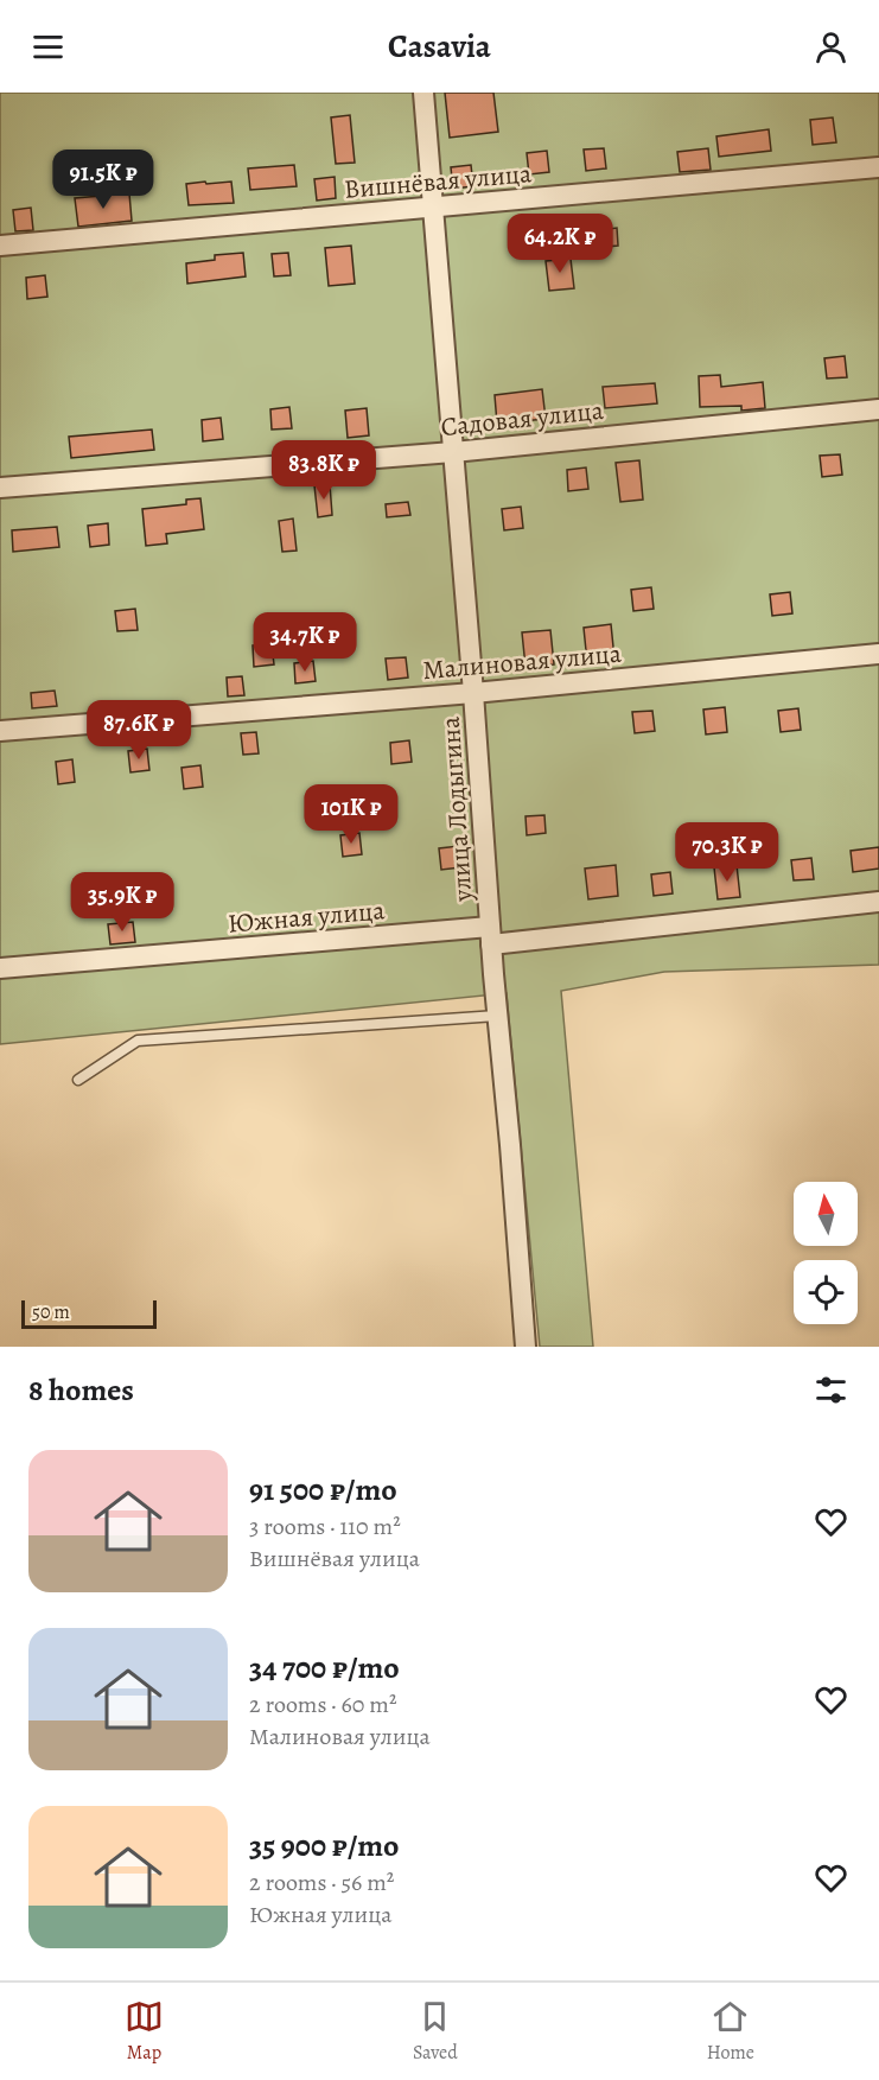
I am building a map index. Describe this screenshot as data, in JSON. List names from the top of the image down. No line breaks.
{"streets":{"street":["Вишнёвая улица","Садовая улица","Малиновая улица","улица Лодыгина","Южная улица"]},"crossings":[["Вишнёвая улица","улица Лодыгина"],["Садовая улица","улица Лодыгина"],["Малиновая улица","улица Лодыгина"],["улица Лодыгина","Южная улица"]],"scale_bar":"50 m","north":"top","page":{"header":"Casavia","price":["91.5K ₽","64.2K ₽","83.8K ₽","34.7K ₽","87.6K ₽","101K ₽","70.3K ₽","35.9K ₽"],"scale":"50 m","heading":"8 homes","list":[{"name":"91 500 ₽/mo","note":"3 rooms · 110 m² · Вишнёвая улица"},{"name":"34 700 ₽/mo","note":"2 rooms · 60 m² · Малиновая улица"},{"name":"35 900 ₽/mo","note":"2 rooms · 56 m² · Южная улица"}],"tabs":["Map","Saved","Home"]}}
